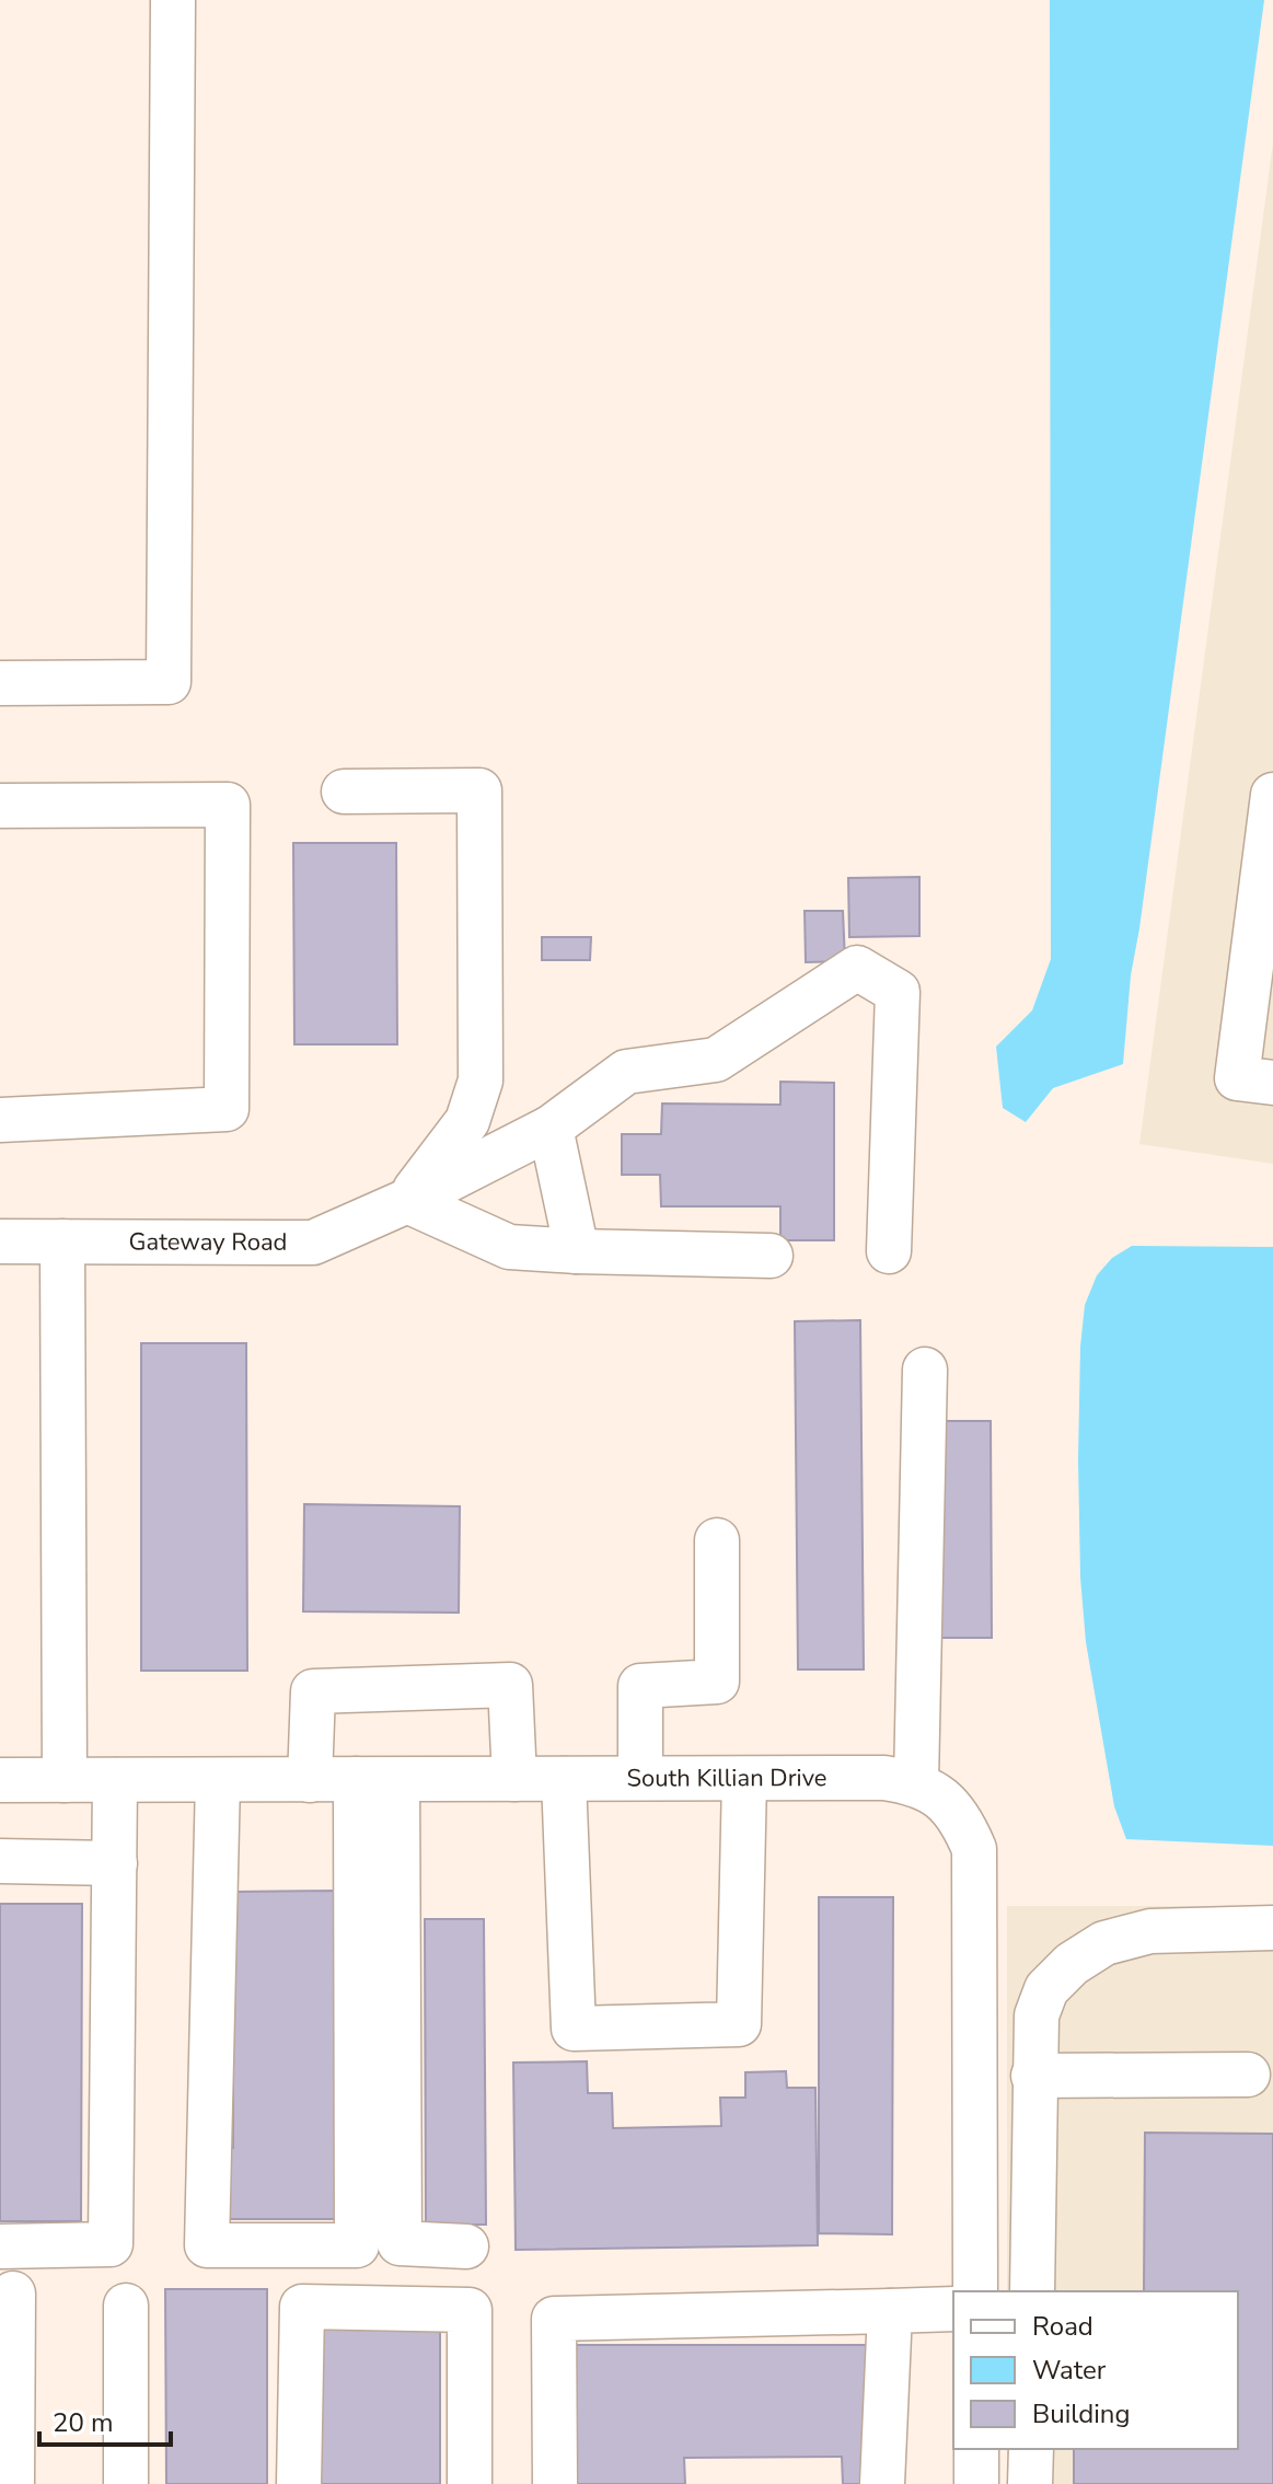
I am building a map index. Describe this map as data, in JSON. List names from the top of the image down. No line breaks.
{"streets":{"street":["Gateway Road","South Killian Drive"]},"legend":["Road","Water","Building"],"scale_bar":"20 m"}
